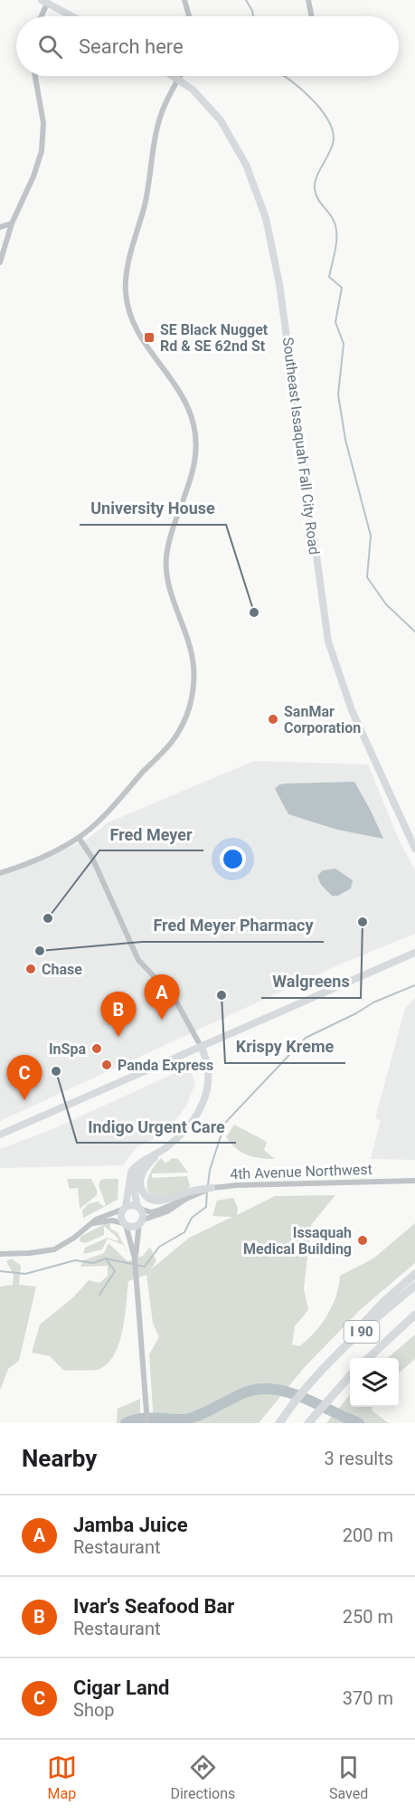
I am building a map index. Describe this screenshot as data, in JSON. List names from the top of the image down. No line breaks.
{"streets":{"highway":["I 90"],"main road":["Southeast Issaquah Fall City Road"],"street":["4th Avenue Northwest"]},"places":{"transit":["SE Black Nugget Rd & SE 62nd St"],"other":["University House","SanMar Corporation","Fred Meyer","Walgreens","Fred Meyer Pharmacy","Chase","Krispy Kreme","InSpa","Panda Express","Indigo Urgent Care","Issaquah Medical Building"]},"page":{"search":"Search here","pins":["A","B","C"],"heading":["Nearby","3 results"],"list":[{"mark":"A","name":"Jamba Juice","note":"Restaurant","value":"200 m"},{"mark":"B","name":"Ivar's Seafood Bar","note":"Restaurant","value":"250 m"},{"mark":"C","name":"Cigar Land","note":"Shop","value":"370 m"}],"nav":["Map","Directions","Saved"]}}
